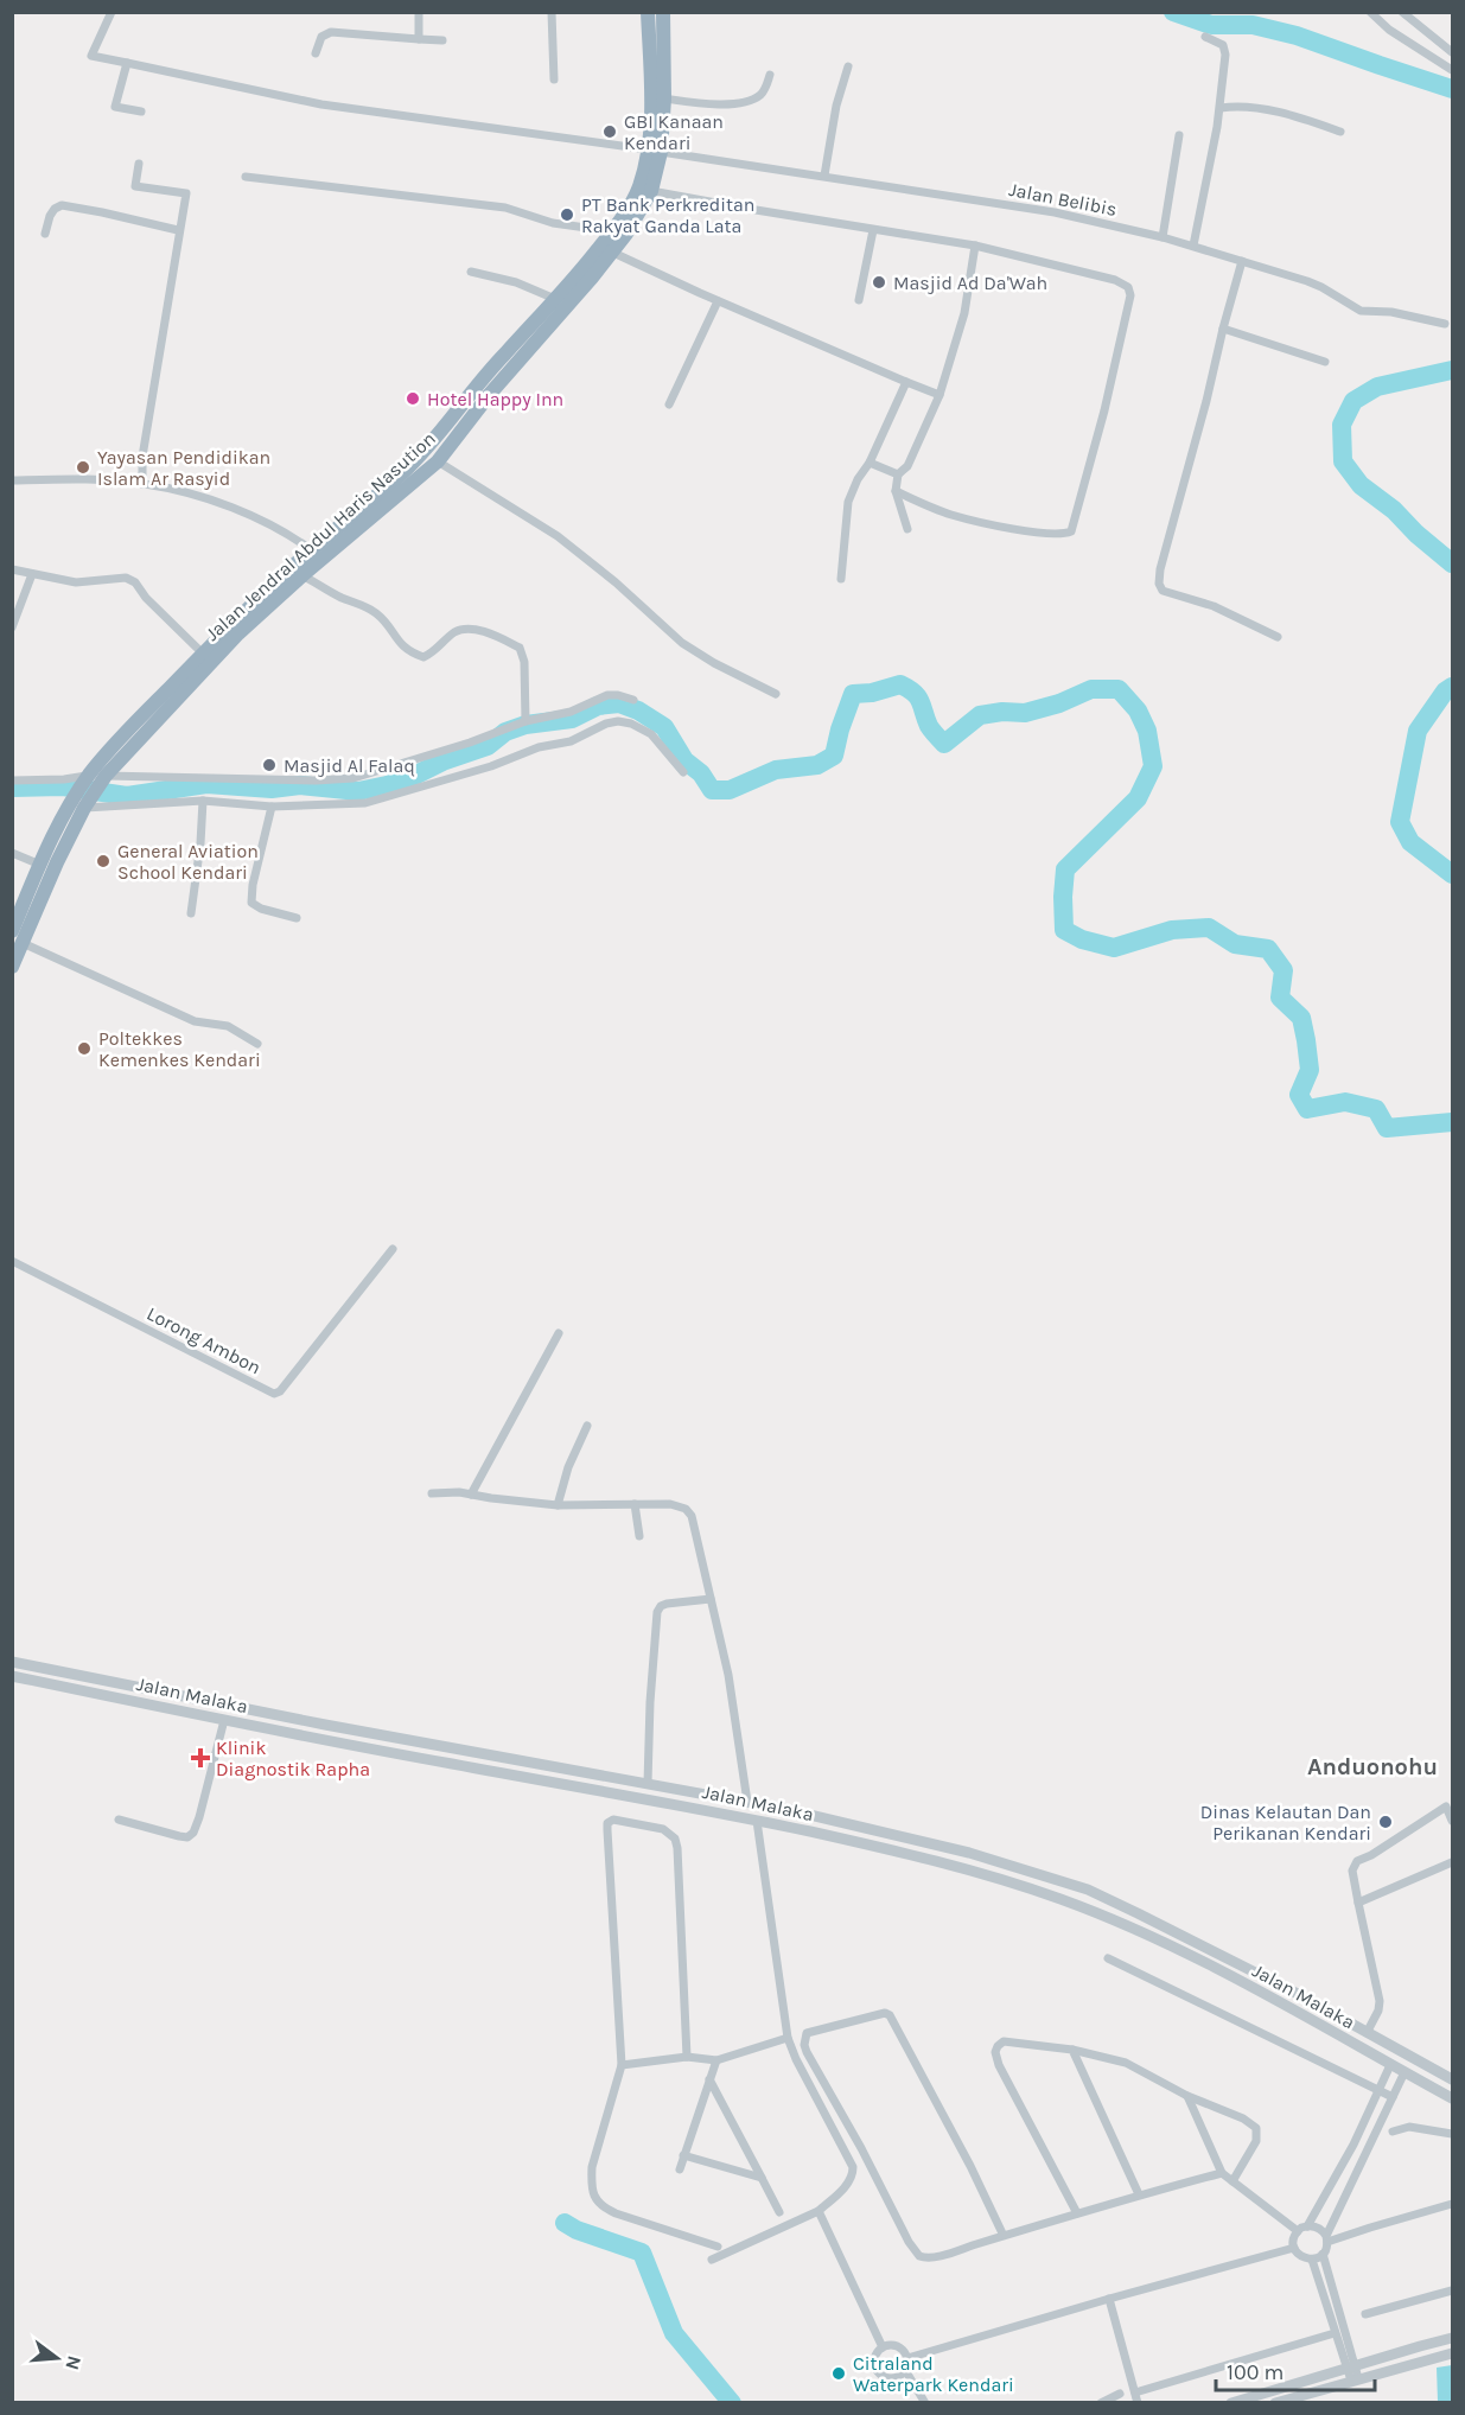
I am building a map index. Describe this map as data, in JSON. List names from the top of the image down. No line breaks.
{"streets":{"highway":["Jalan Jendral Abdul Haris Nasution"],"street":["Jalan Belibis","Lorong Ambon","Jalan Malaka"]},"crossings":[["Jalan Belibis","Jalan Jendral Abdul Haris Nasution"]],"districts":["Anduonohu"],"places":{"other":["GBI Kanaan Kendari","PT Bank Perkreditan Rakyat Ganda Lata","Masjid Ad Da'Wah","Hotel Happy Inn","Yayasan Pendidikan Islam Ar Rasyid","Masjid Al Falaq","General Aviation School Kendari","Poltekkes Kemenkes Kendari","Dinas Kelautan Dan Perikanan Kendari","Citraland Waterpark Kendari"],"health":["Klinik Diagnostik Rapha"]},"scale_bar":"100 m","north":"right"}
